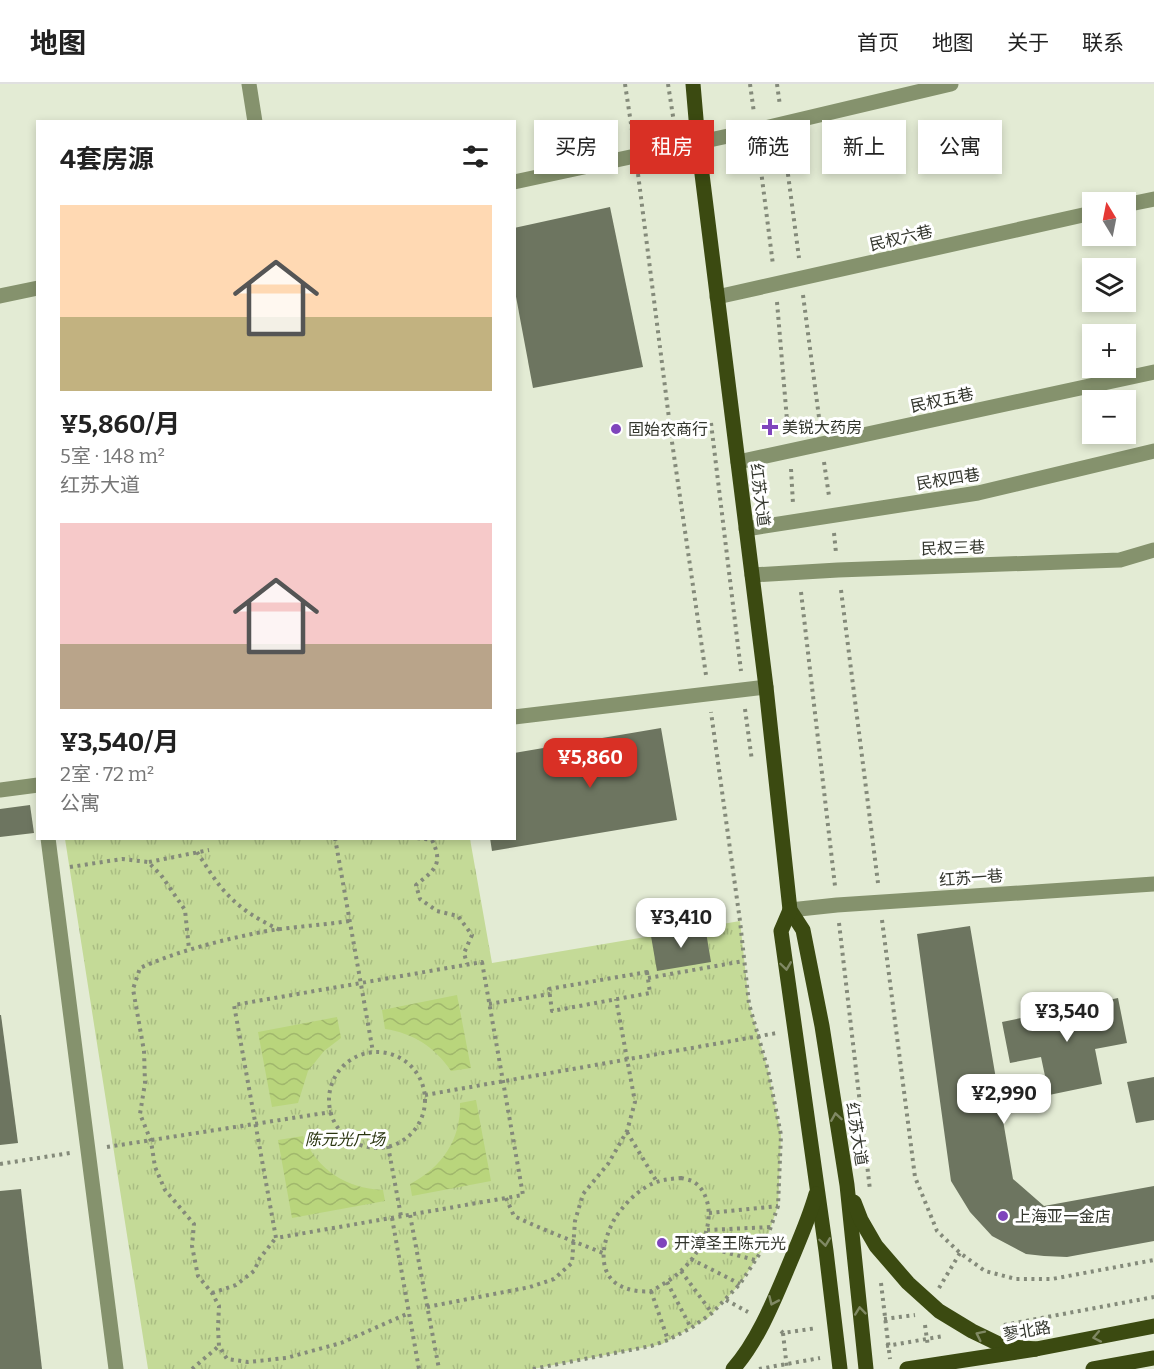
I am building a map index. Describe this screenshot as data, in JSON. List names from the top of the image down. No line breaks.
{"streets":{"main road":["红苏大道","蓼北路"],"street":["民权六巷","民权五巷","民权四巷","民权三巷","红苏一巷"]},"crossings":[["民权六巷","红苏大道"],["民权五巷","红苏大道"],["民权四巷","红苏大道"],["红苏大道","民权三巷"],["红苏大道","红苏一巷"]],"parks":["陈元光广场"],"places":{"health":["美锐大药房"],"other":["固始农商行","上海亚一金店","开漳圣王陈元光"]},"north":"top","page":{"header":"地图","nav":["首页","地图","关于","联系"],"chip":["买房","租房","筛选","新上","公寓"],"heading":"4套房源","map_buttons":["+","−"],"list":[{"name":"¥5,860/月","note":"5室 · 148 m² · 红苏大道"},{"name":"¥3,540/月","note":"2室 · 72 m² · 公寓"}],"price":["¥5,860","¥3,410","¥3,540","¥2,990"]}}
